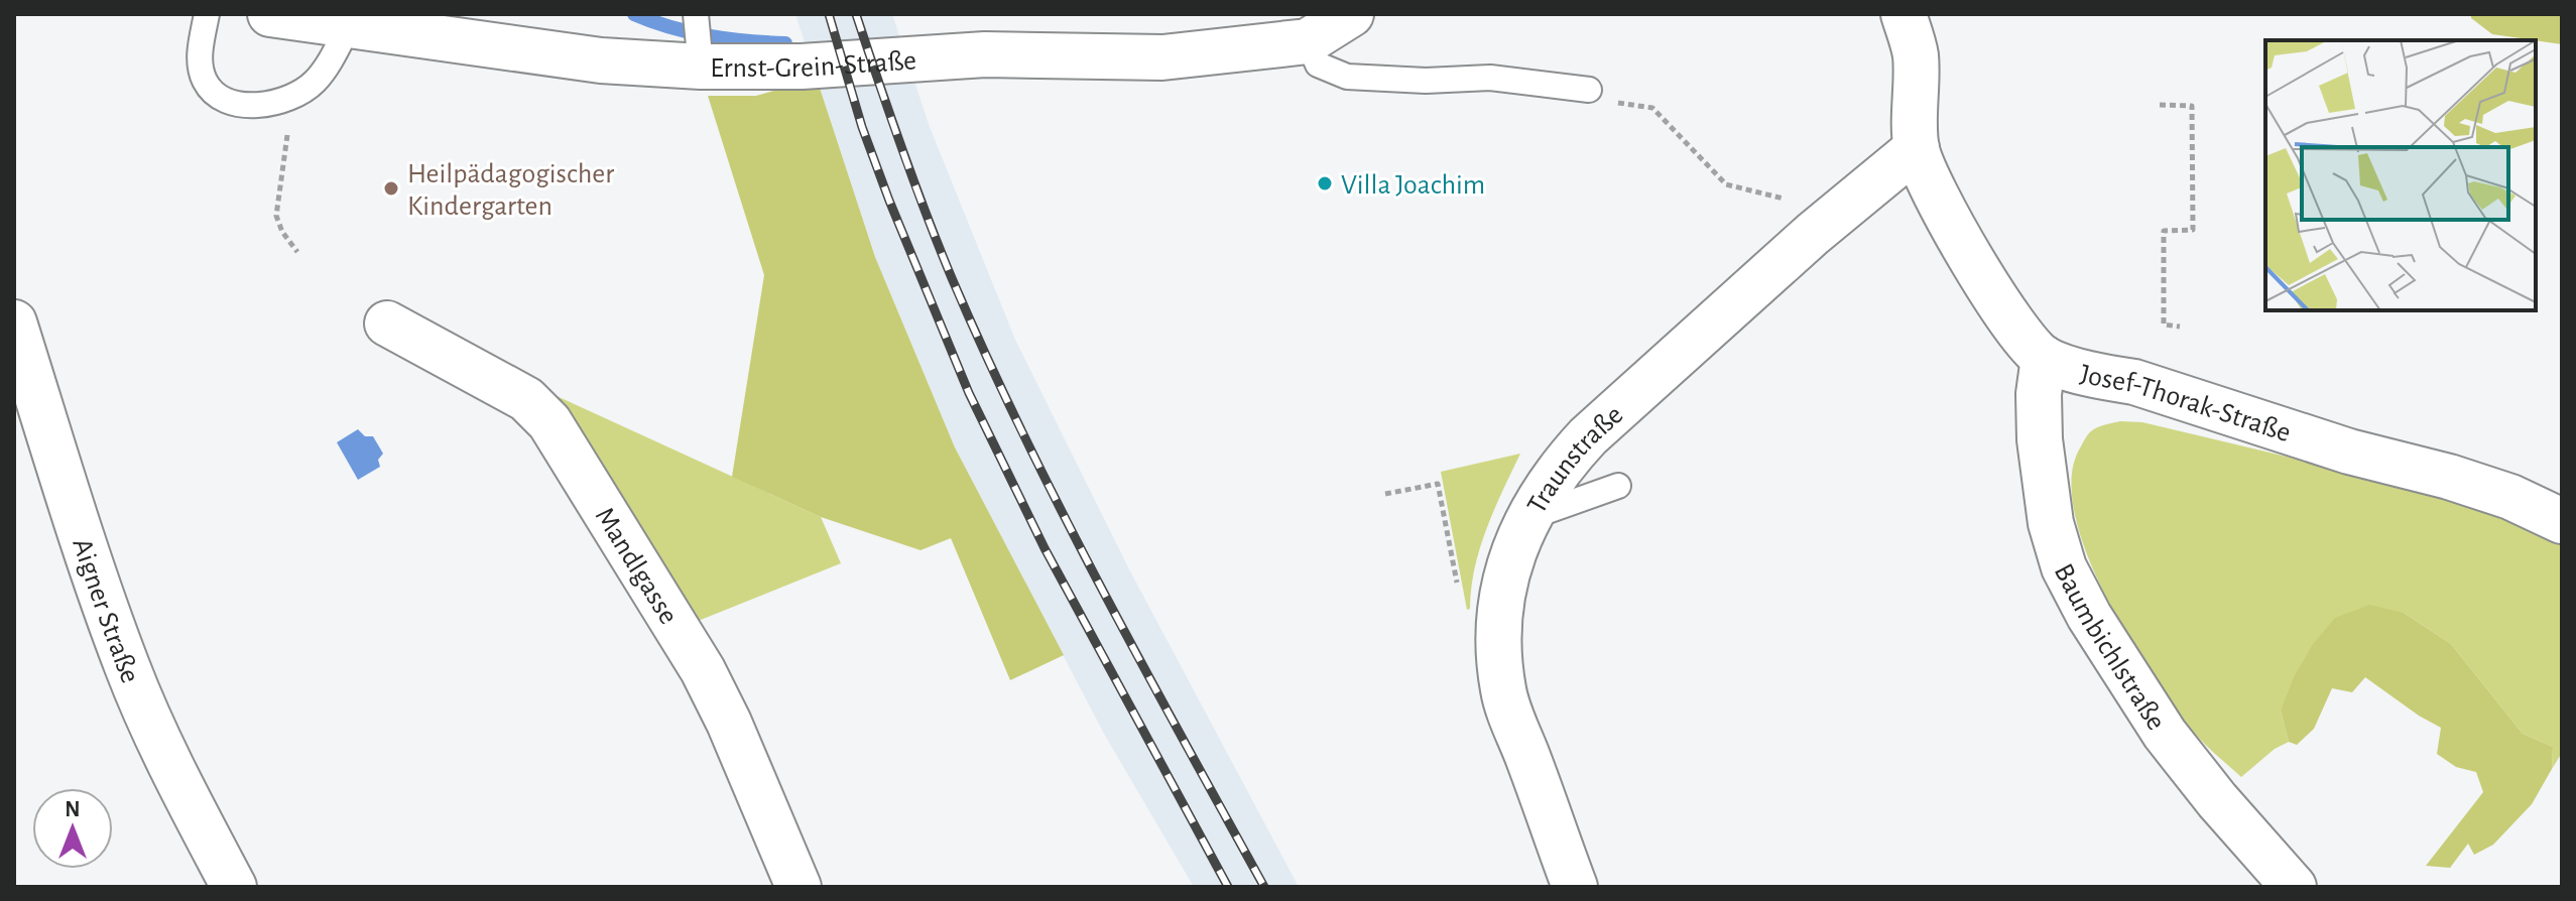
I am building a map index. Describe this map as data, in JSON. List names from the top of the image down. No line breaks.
{"streets":{"street":["Ernst-Grein-Straße","Josef-Thorak-Straße","Traunstraße","Mandlgasse","Aigner Straße","Baumbichlstraße"]},"crossings":[["Josef-Thorak-Straße","Traunstraße"],["Josef-Thorak-Straße","Baumbichlstraße"]],"places":["Villa Joachim","Heilpädagogischer Kindergarten"],"north":"top"}
